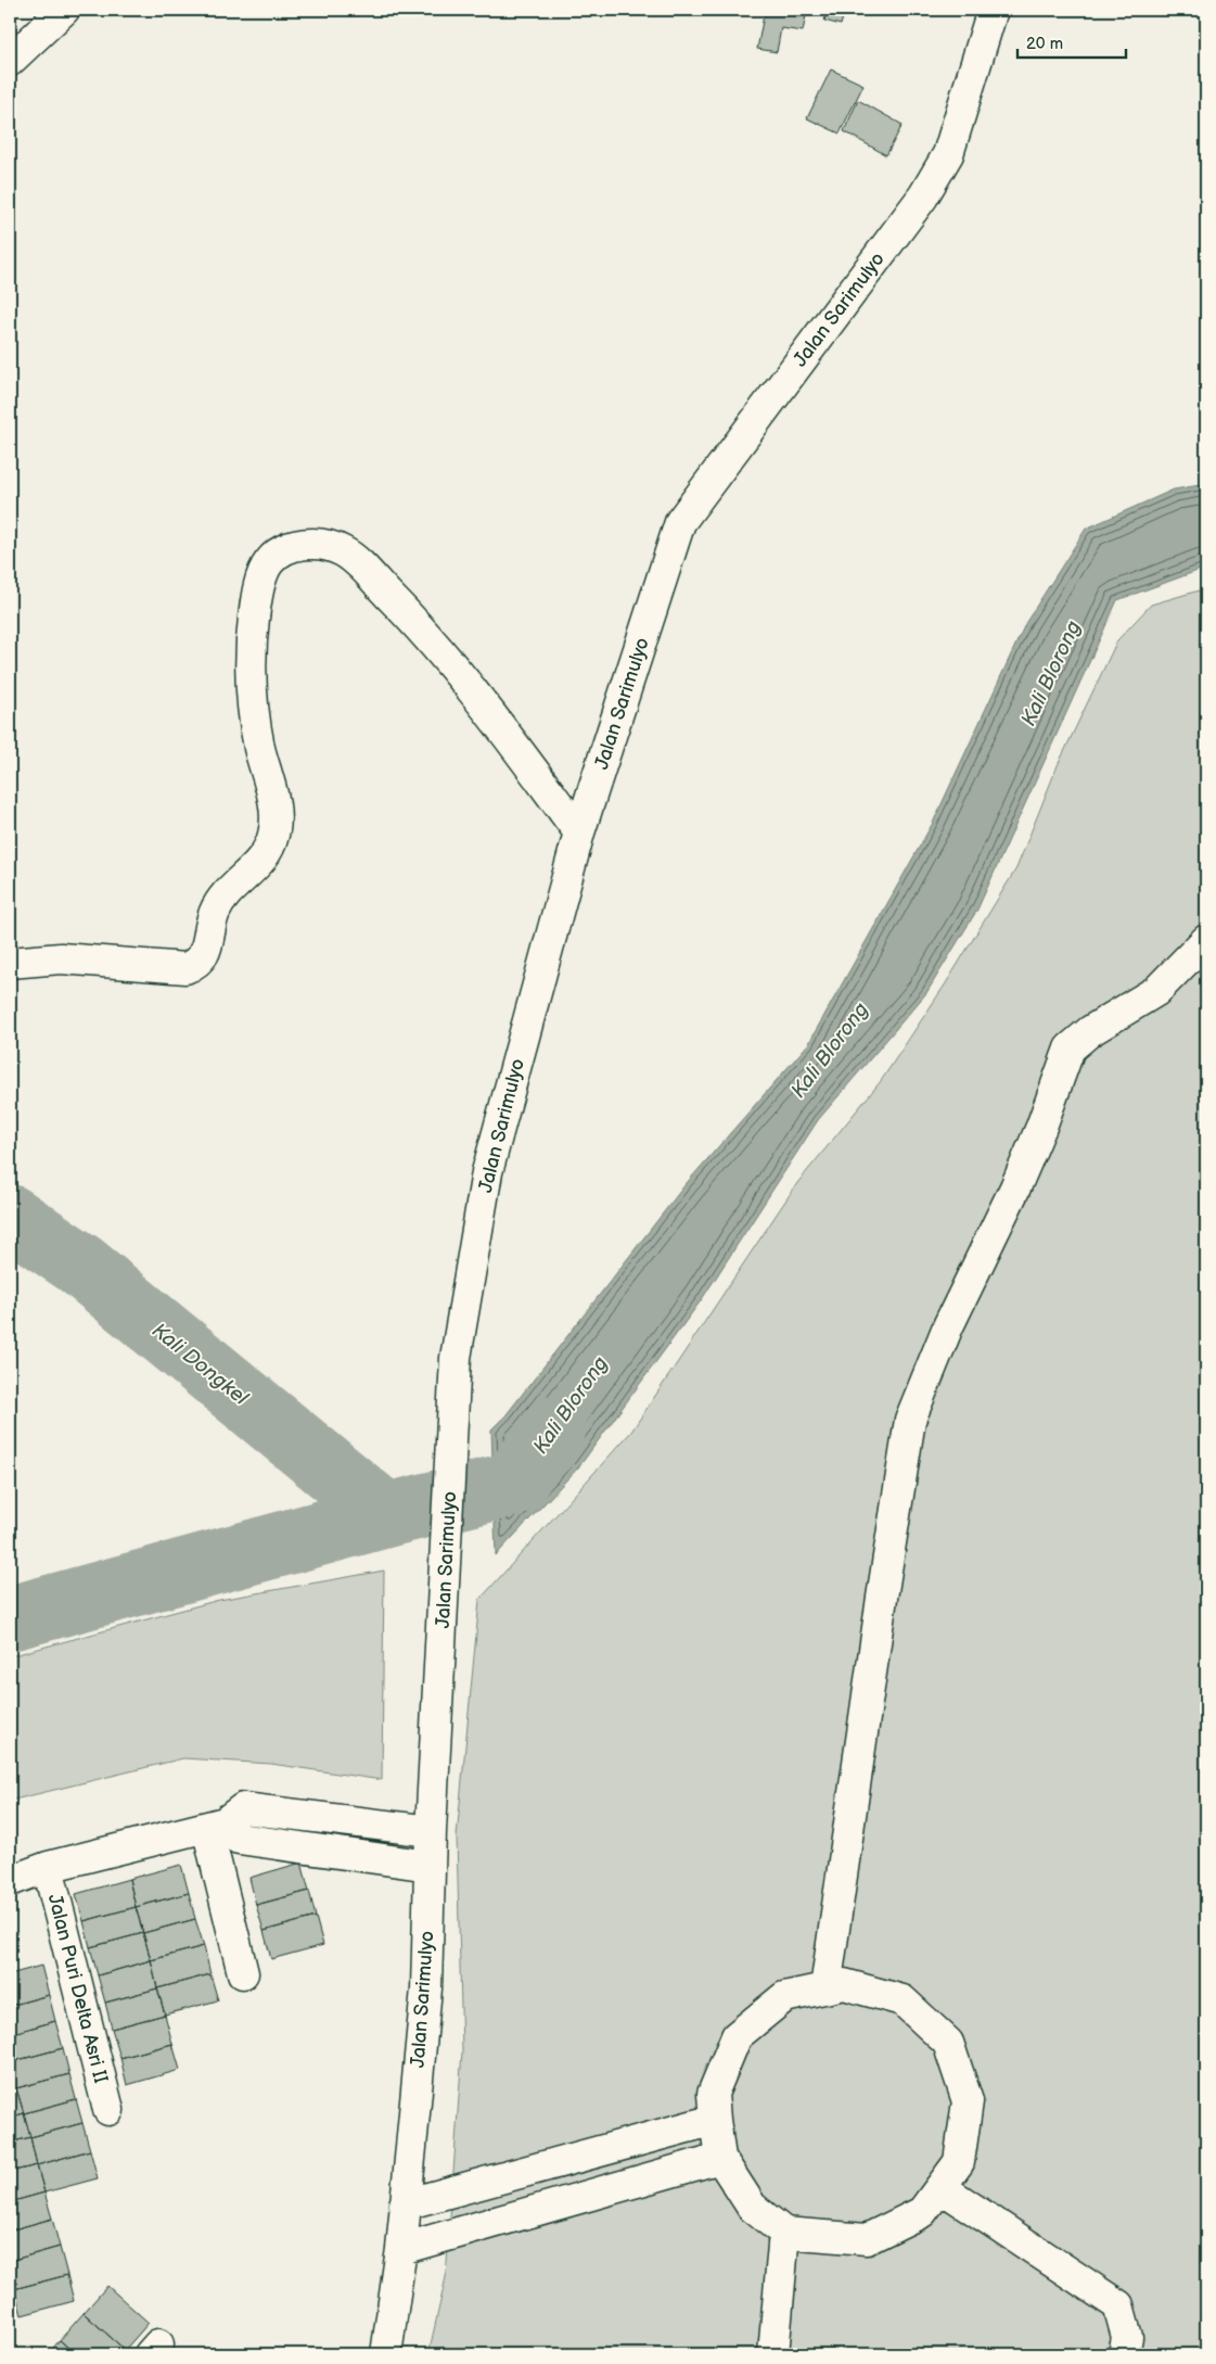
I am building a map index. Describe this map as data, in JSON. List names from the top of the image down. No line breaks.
{"streets":{"street":["Jalan Sarimulyo","Jalan Puri Delta Asri II"]},"crossings":[["Jalan Sarimulyo","Jalan Puri Delta Asri II"]],"water":["Kali Blorong","Kali Dongkel"],"scale_bar":"20 m"}
